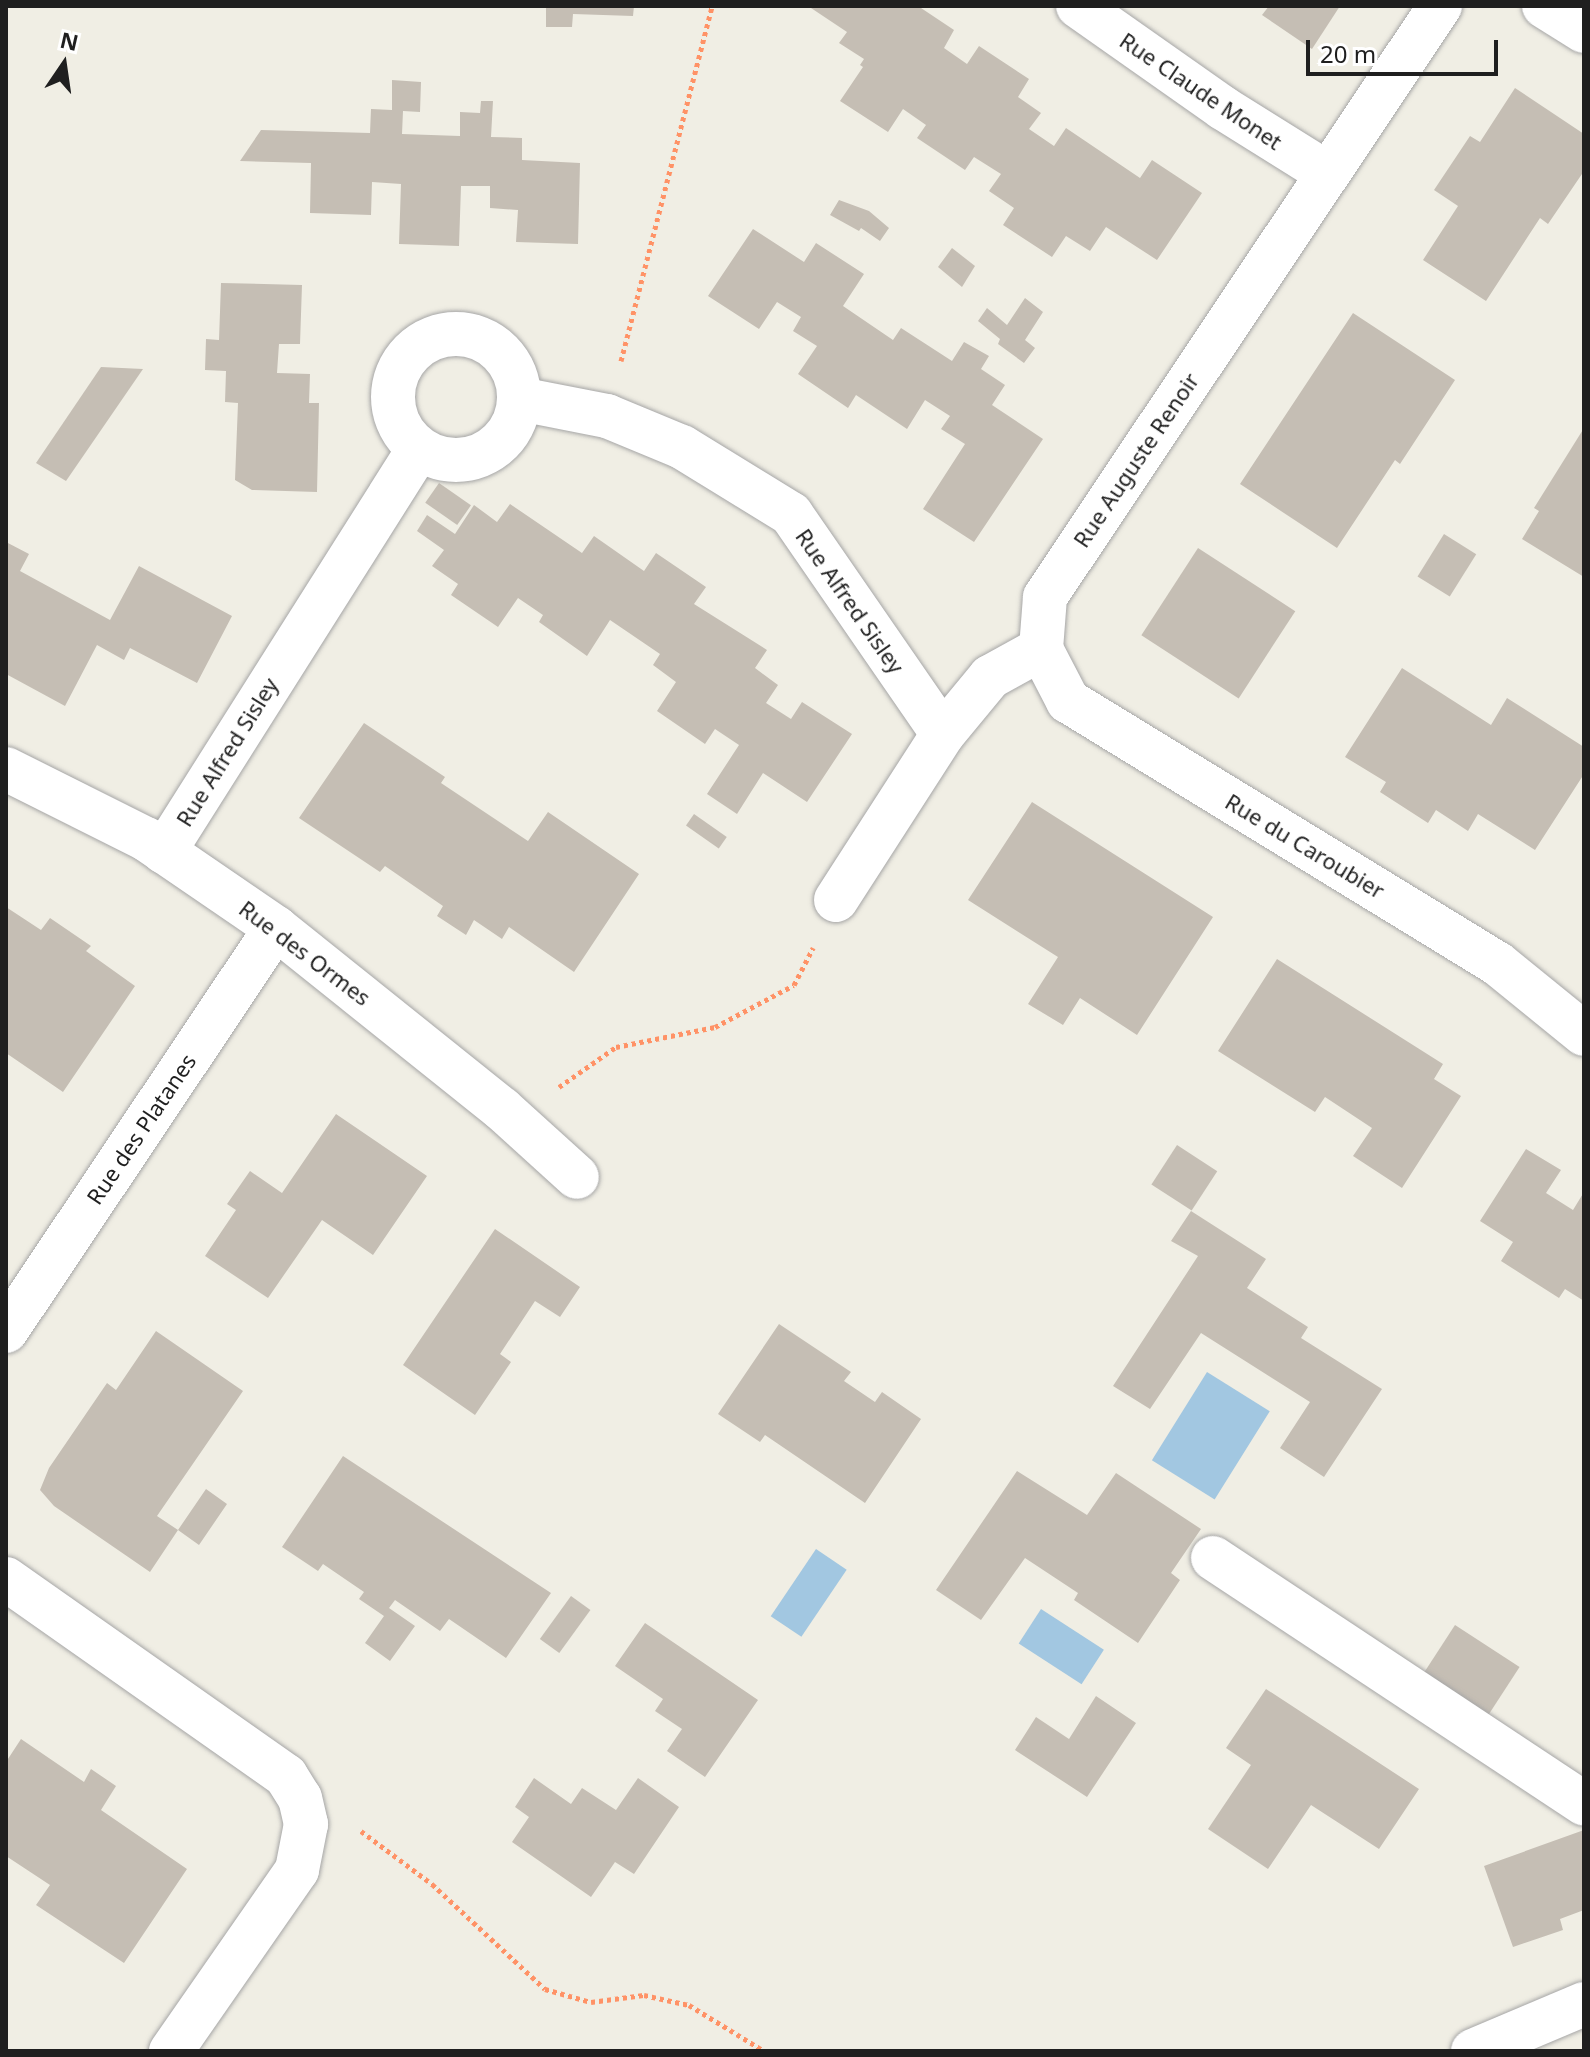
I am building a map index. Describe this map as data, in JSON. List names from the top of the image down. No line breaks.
{"streets":{"street":["Rue Claude Monet","Rue Auguste Renoir","Rue Alfred Sisley","Rue du Caroubier","Rue des Ormes","Rue des Platanes"]},"crossings":[["Rue Claude Monet","Rue Auguste Renoir"],["Rue Auguste Renoir","Rue du Caroubier"],["Rue Alfred Sisley","Rue des Ormes"],["Rue des Ormes","Rue des Platanes"]],"scale_bar":"20 m","north":"top"}
